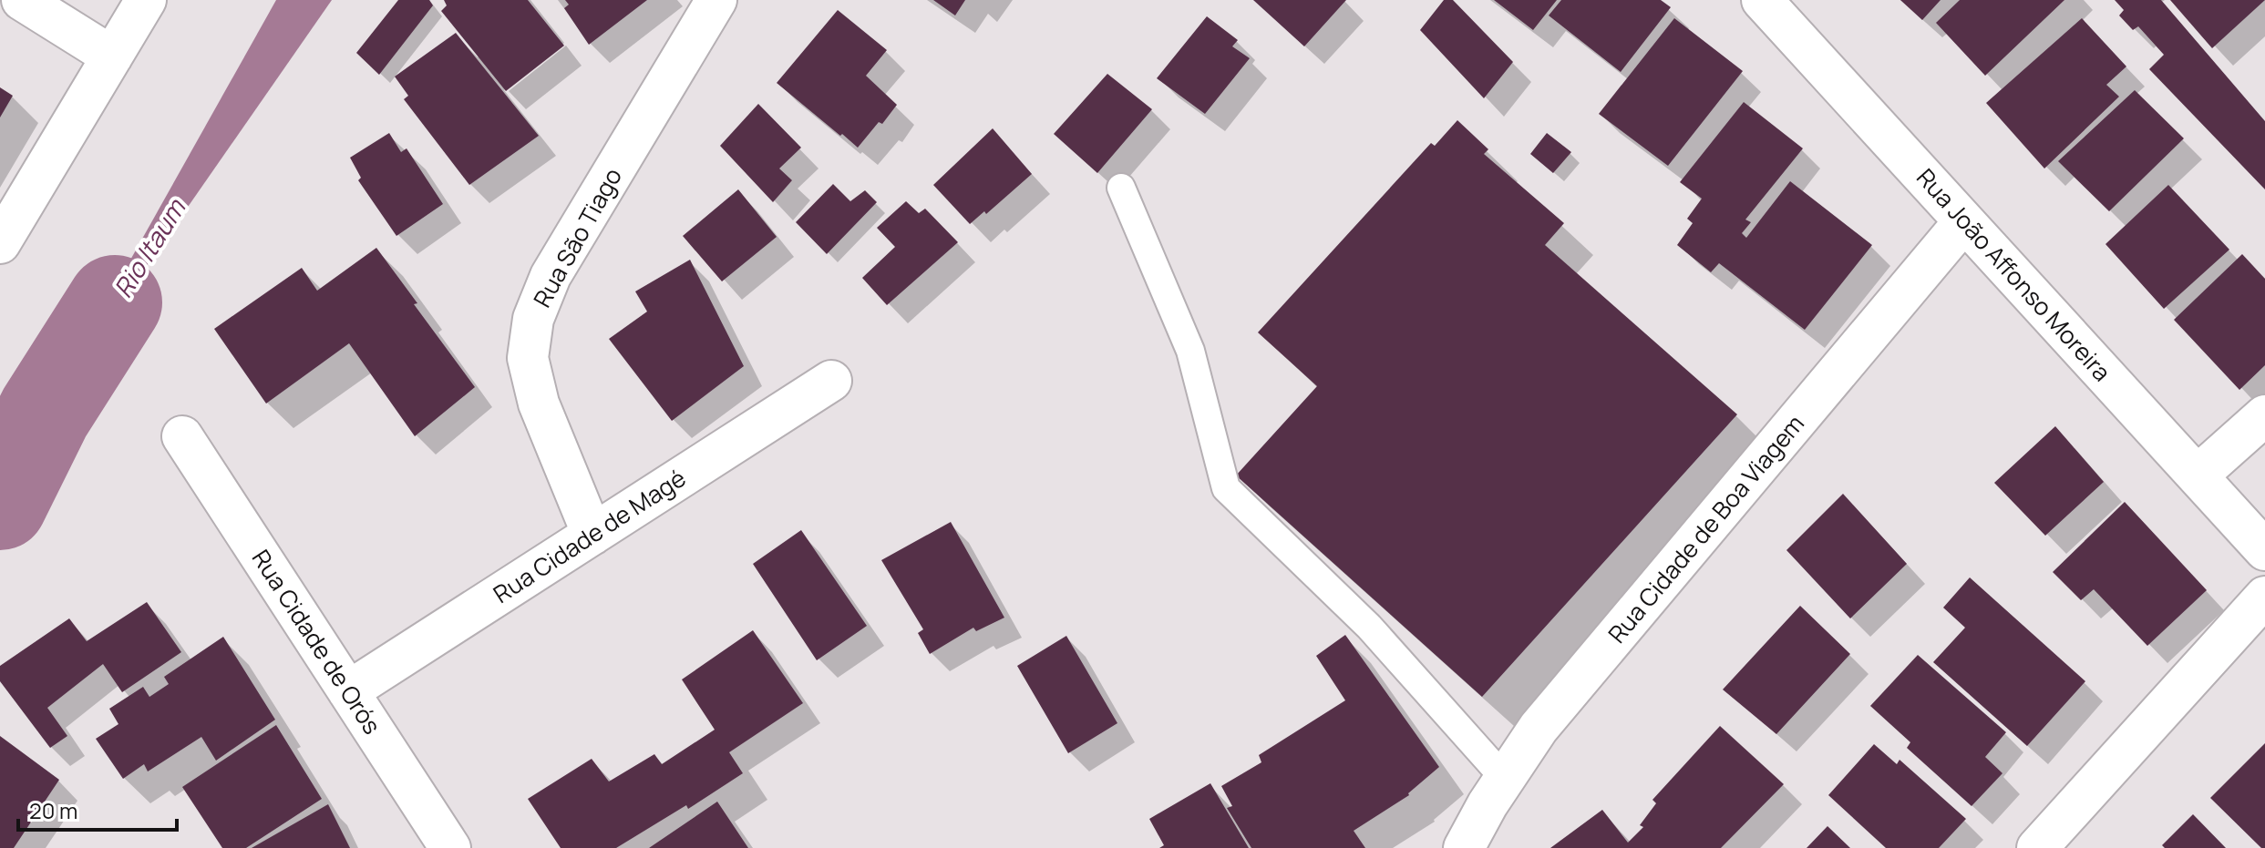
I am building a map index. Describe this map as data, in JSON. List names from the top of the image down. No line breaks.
{"streets":{"street":["Rua São Tiago","Rua João Affonso Moreira","Rua Cidade de Boa Viagem","Rua Cidade de Magé","Rua Cidade de Orós"]},"crossings":[["Rua São Tiago","Rua Cidade de Magé"],["Rua João Affonso Moreira","Rua Cidade de Boa Viagem"],["Rua Cidade de Magé","Rua Cidade de Orós"]],"water":["Rio Itaum"],"scale_bar":"20 m"}
